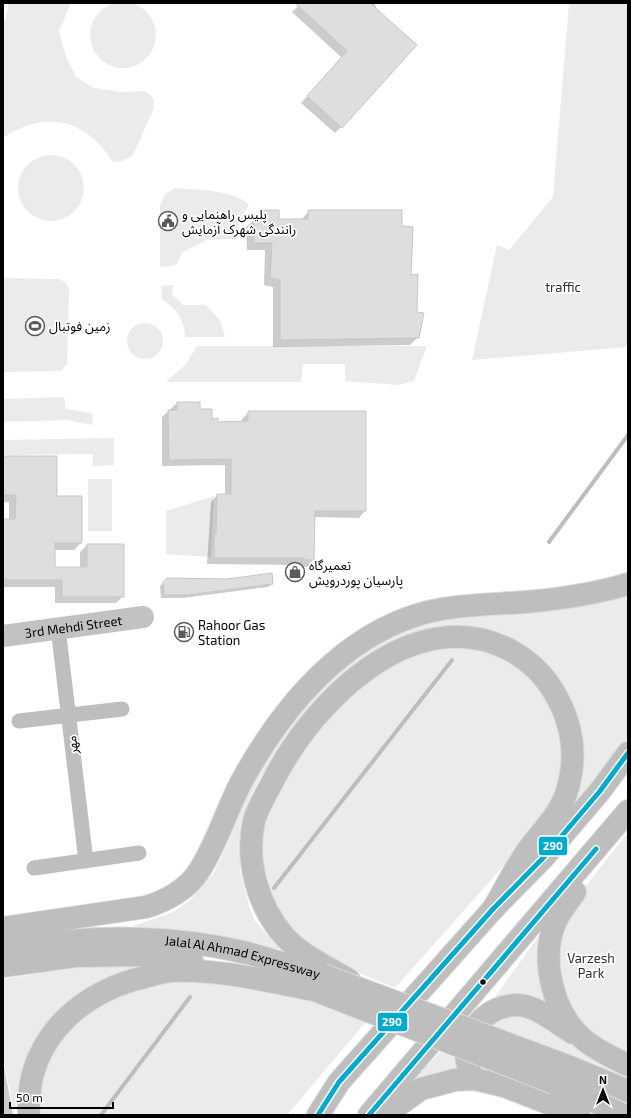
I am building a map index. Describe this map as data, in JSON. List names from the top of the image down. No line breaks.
{"streets":{"highway":["Jalal Al Ahmad Expressway"],"street":["3rd Mehdi Street","مهر"]},"crossings":[["3rd Mehdi Street","مهر"]],"parks":["traffic","Varzesh Park"],"places":{"public building":["پلیس راهنمایی و رانندگی شهرک آزمایش"],"sports":["زمین فوتبال"],"shop":["تعمیرگاه پارسیان پوردرویش"],"fuel station":["Rahoor Gas Station"]},"lines":["transit line 290"],"scale_bar":"50 m","north":"top"}
